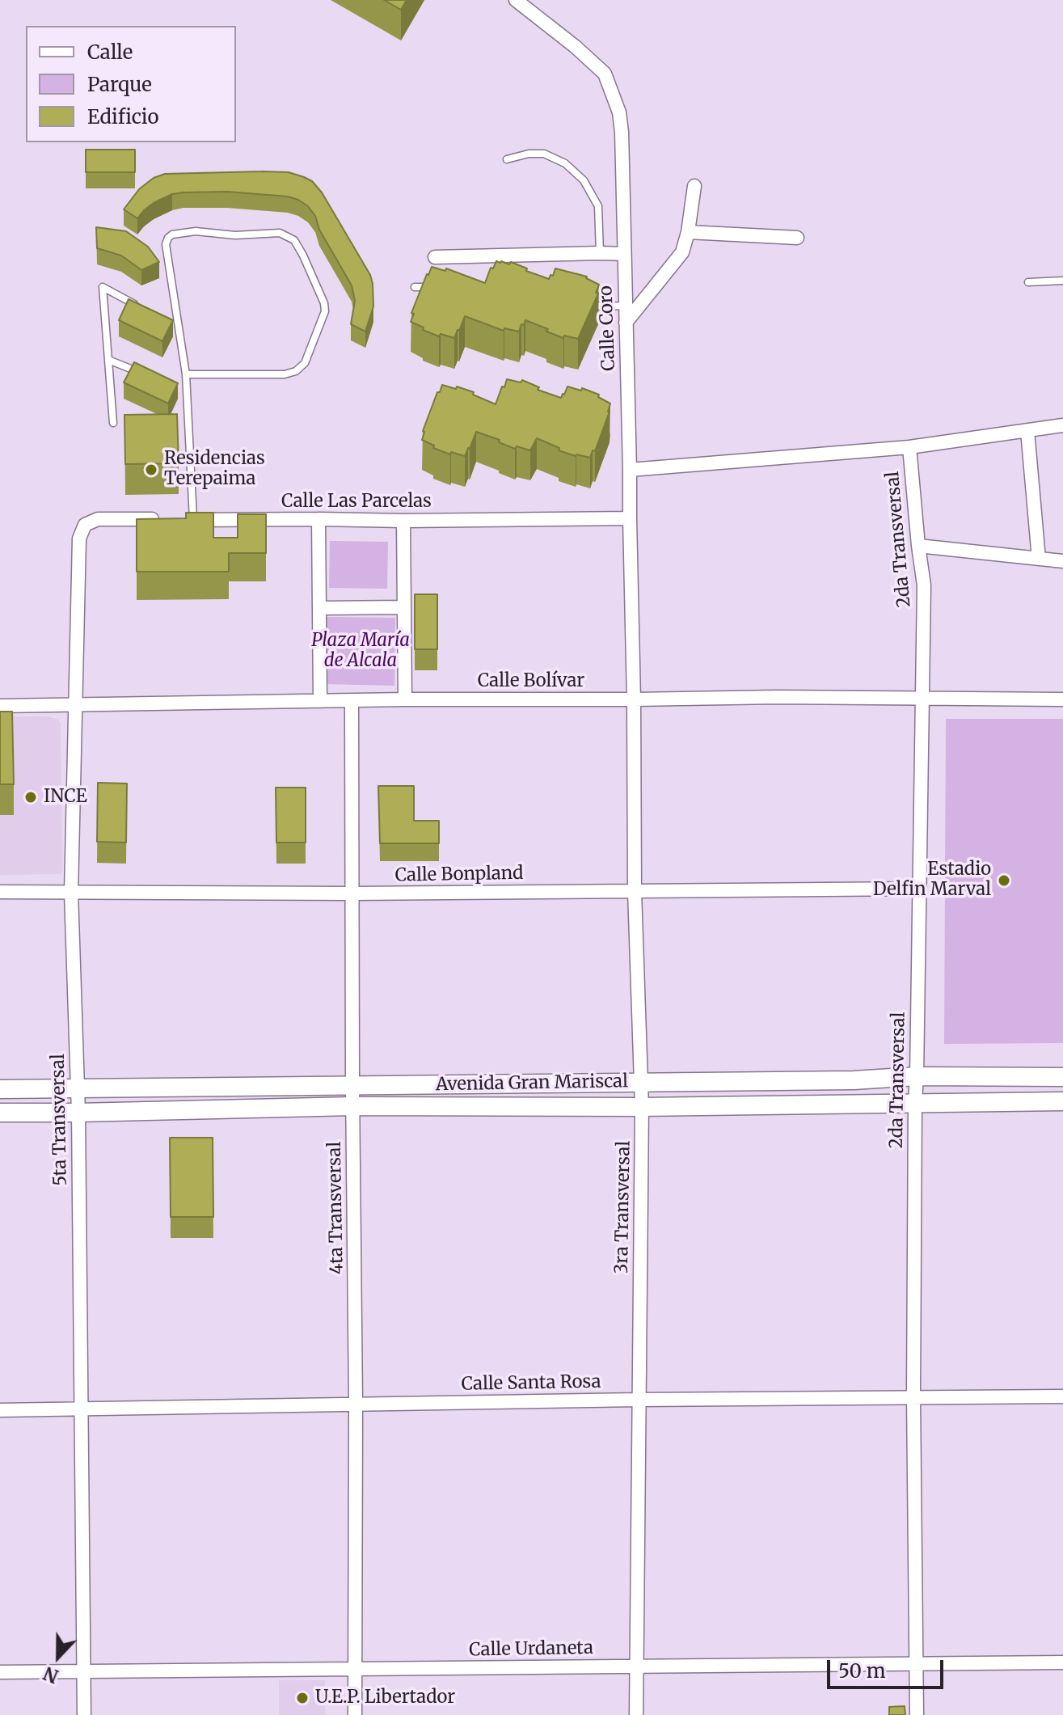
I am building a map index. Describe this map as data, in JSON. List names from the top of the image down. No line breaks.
{"streets":{"street":["Calle Coro","Calle Las Parcelas","2da Transversal","Calle Bolívar","Calle Bonpland","Avenida Gran Mariscal","5ta Transversal","3ra Transversal","4ta Transversal","Calle Santa Rosa","Calle Urdaneta"]},"crossings":[["Calle Coro","Calle Las Parcelas"],["Calle Coro","Calle Bolívar"],["Calle Coro","3ra Transversal"],["Calle Las Parcelas","5ta Transversal"],["2da Transversal","Calle Bolívar"],["2da Transversal","Calle Bonpland"],["2da Transversal","Avenida Gran Mariscal"],["2da Transversal","Calle Santa Rosa"],["2da Transversal","Calle Urdaneta"],["Calle Bolívar","5ta Transversal"],["Calle Bolívar","3ra Transversal"],["Calle Bolívar","4ta Transversal"],["Calle Bonpland","5ta Transversal"],["Calle Bonpland","3ra Transversal"],["Calle Bonpland","4ta Transversal"],["Avenida Gran Mariscal","5ta Transversal"],["Avenida Gran Mariscal","3ra Transversal"],["Avenida Gran Mariscal","4ta Transversal"],["5ta Transversal","Calle Santa Rosa"],["5ta Transversal","Calle Urdaneta"],["3ra Transversal","Calle Santa Rosa"],["3ra Transversal","Calle Urdaneta"],["4ta Transversal","Calle Santa Rosa"],["4ta Transversal","Calle Urdaneta"]],"parks":["Plaza María de Alcala"],"places":["Residencias Terepaima","INCE","Estadio Delfin Marval","U.E.P. Libertador"],"legend":["Calle","Parque","Edificio"],"scale_bar":"50 m","north":"bottom"}
